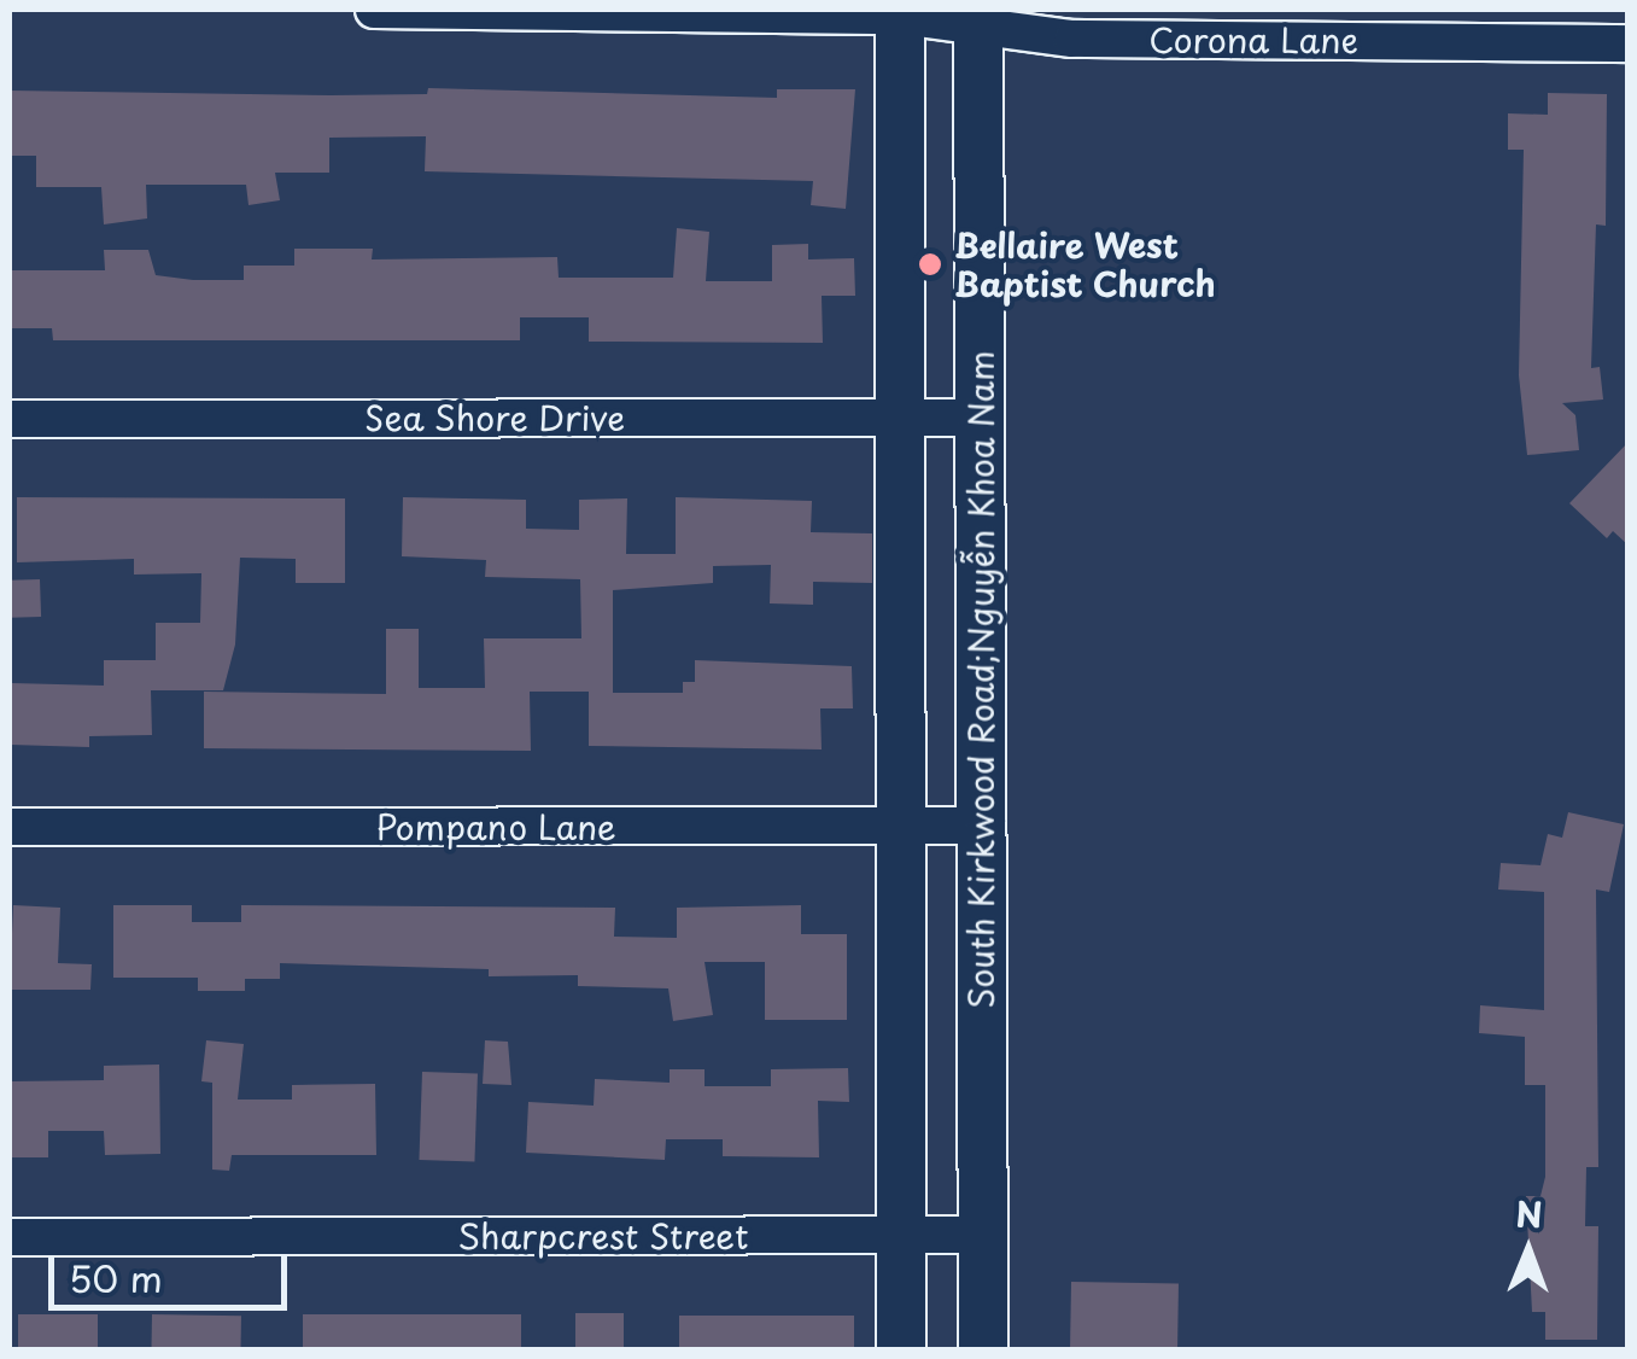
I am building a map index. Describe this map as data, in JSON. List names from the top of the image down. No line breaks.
{"streets":{"main road":["South Kirkwood Road;Nguyễn Khoa Nam"],"street":["Corona Lane","Sea Shore Drive","Pompano Lane","Sharpcrest Street"]},"crossings":[["Corona Lane","South Kirkwood Road;Nguyễn Khoa Nam"],["Sea Shore Drive","South Kirkwood Road;Nguyễn Khoa Nam"],["South Kirkwood Road;Nguyễn Khoa Nam","Pompano Lane"],["South Kirkwood Road;Nguyễn Khoa Nam","Sharpcrest Street"]],"places":["Bellaire West Baptist Church"],"scale_bar":"50 m","north":"top"}
